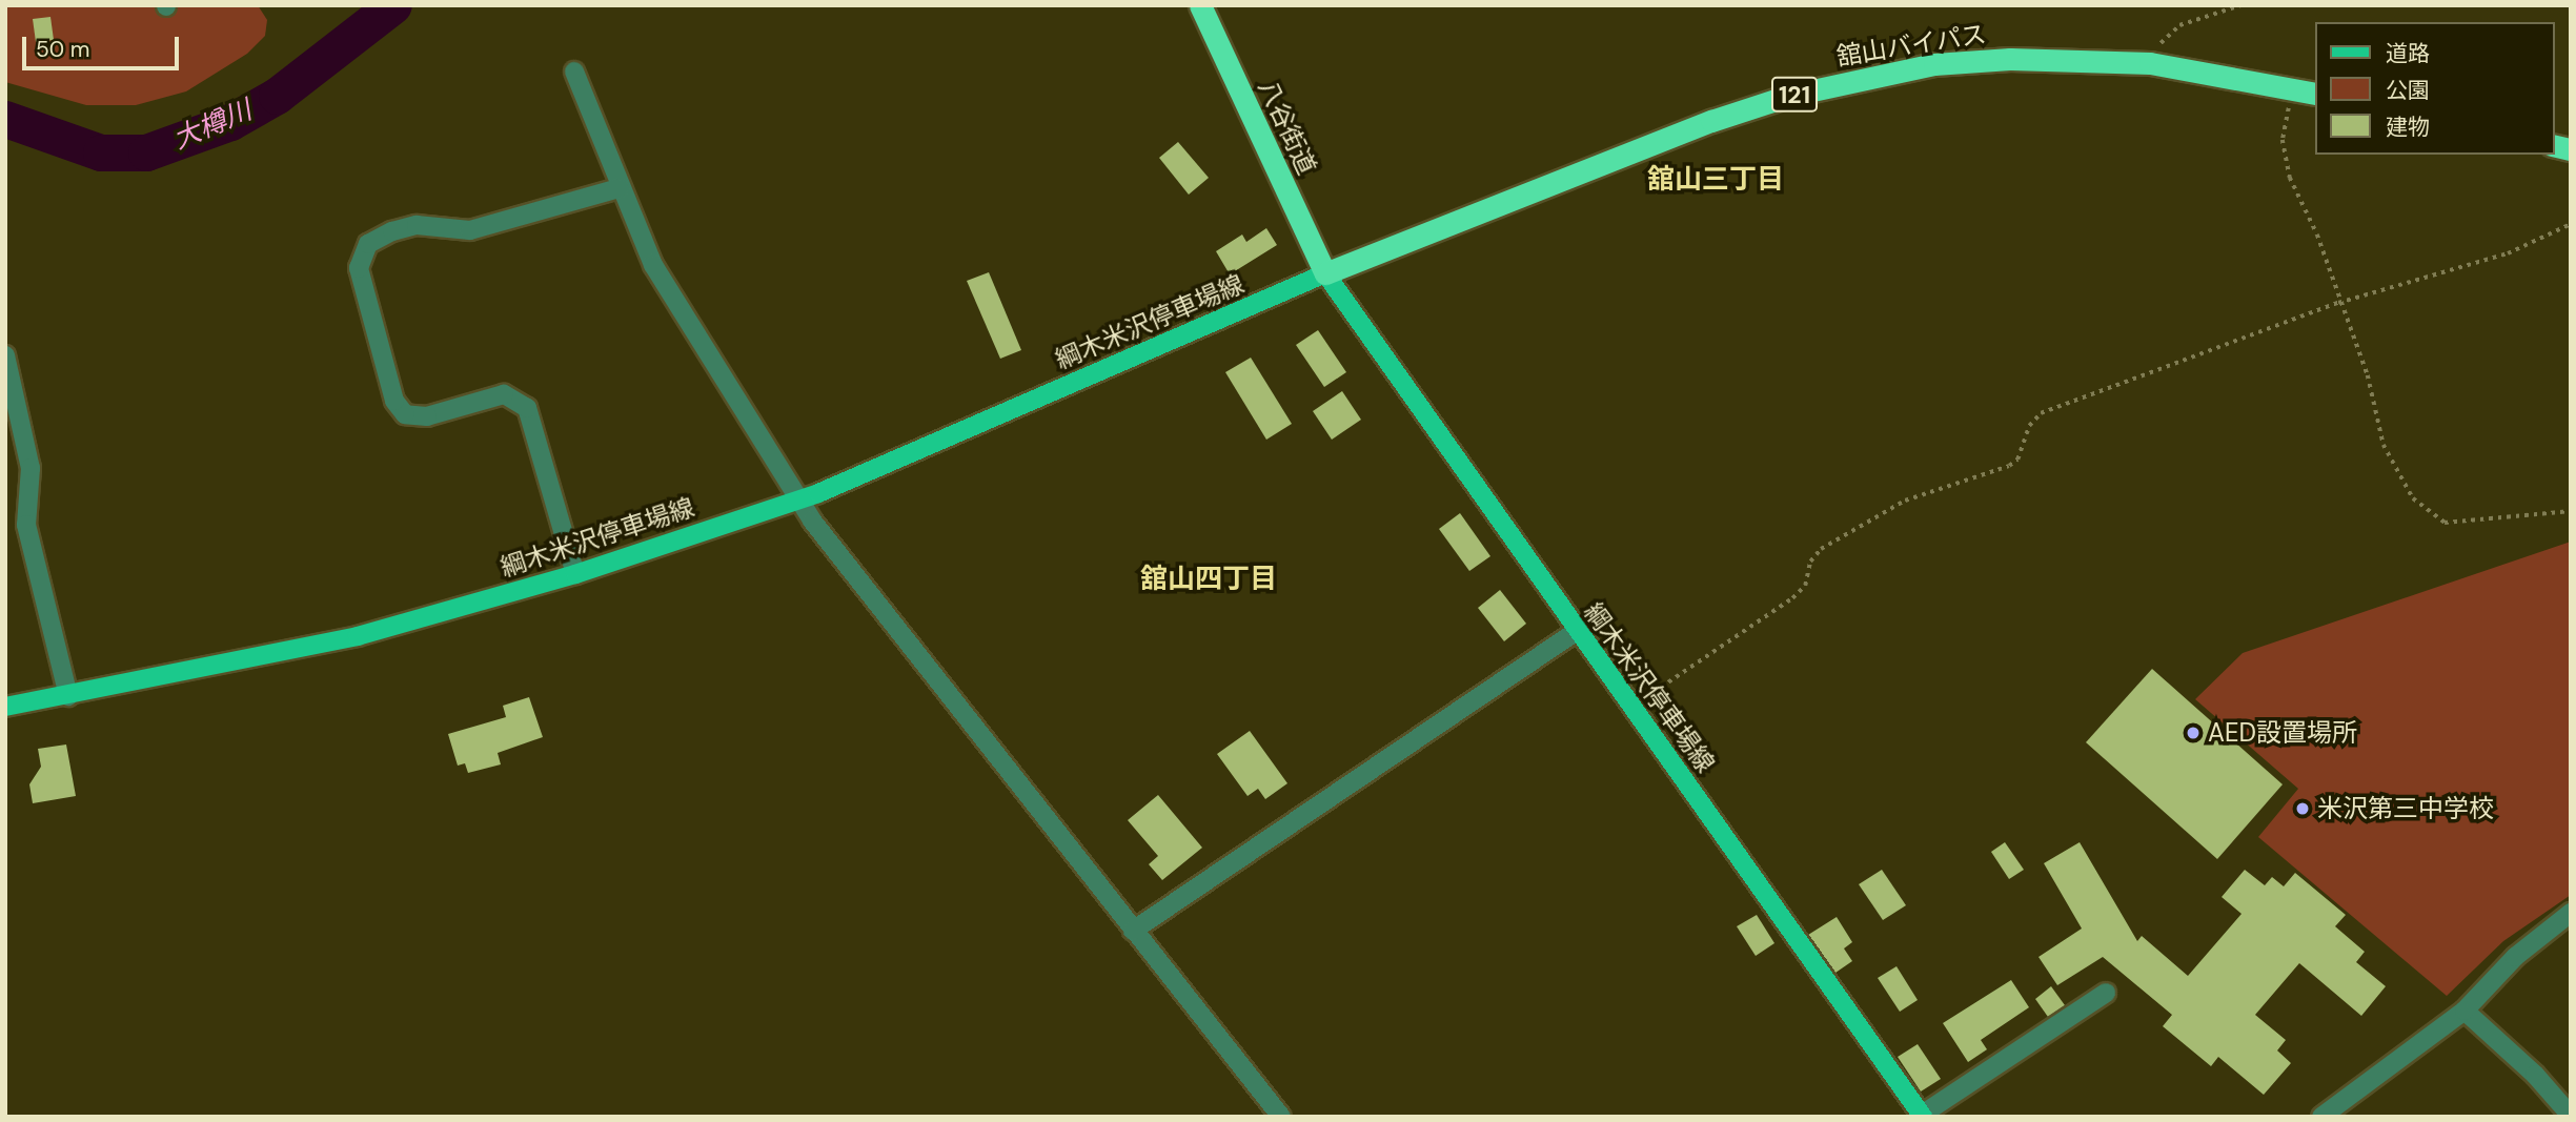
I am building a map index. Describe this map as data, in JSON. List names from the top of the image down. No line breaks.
{"streets":{"highway":["舘山バイパス","121","八谷街道"],"main road":["綱木米沢停車場線"]},"crossings":[["舘山バイパス","八谷街道"],["舘山バイパス","綱木米沢停車場線"],["八谷街道","綱木米沢停車場線"]],"districts":["舘山三丁目","舘山四丁目"],"water":["大樽川"],"places":["AED設置場所","米沢第三中学校"],"legend":["道路","公園","建物"],"scale_bar":"50 m"}
